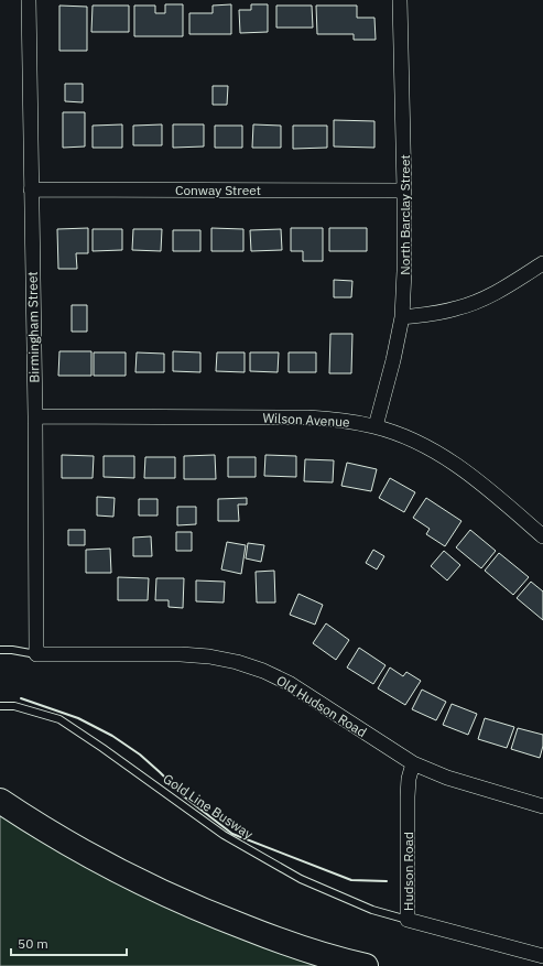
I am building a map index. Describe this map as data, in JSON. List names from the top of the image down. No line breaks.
{"streets":{"street":["Conway Street","North Barclay Street","Birmingham Street","Wilson Avenue","Old Hudson Road","Hudson Road"],"lane":["Gold Line Busway"]},"crossings":[["Conway Street","North Barclay Street"],["Conway Street","Birmingham Street"],["North Barclay Street","Wilson Avenue"],["Birmingham Street","Wilson Avenue"],["Birmingham Street","Old Hudson Road"],["Old Hudson Road","Hudson Road"],["Gold Line Busway","Hudson Road"]],"scale_bar":"50 m"}
